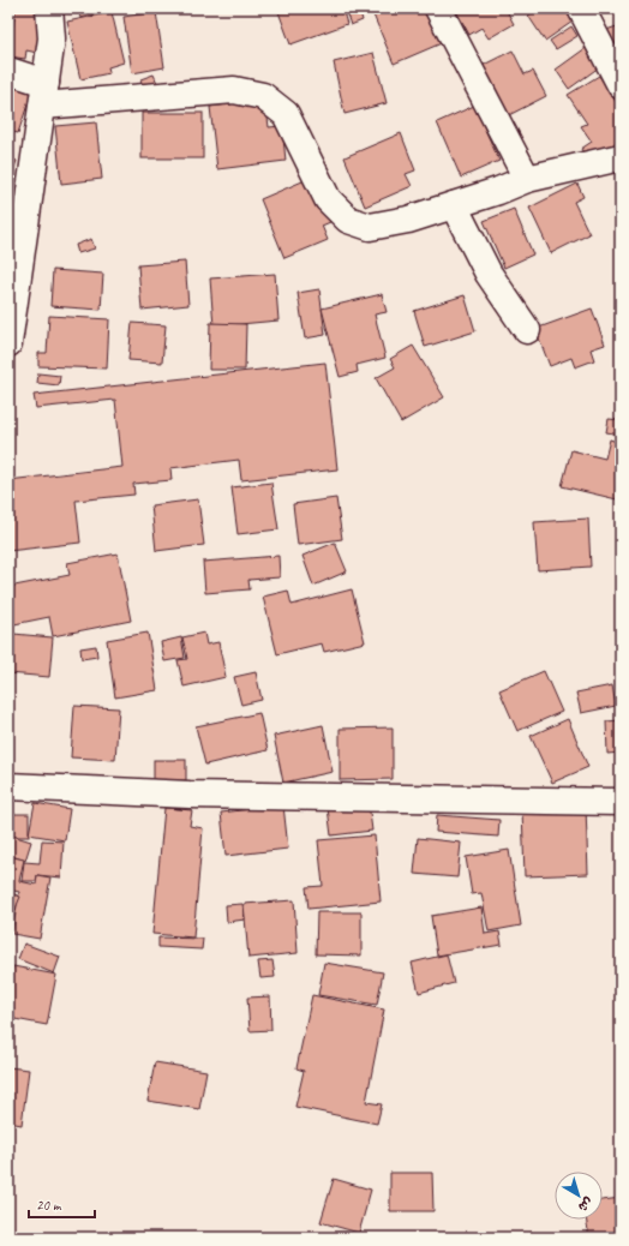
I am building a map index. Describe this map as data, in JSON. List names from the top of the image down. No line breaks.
{"scale_bar":"20 m","north":"bottom right"}
